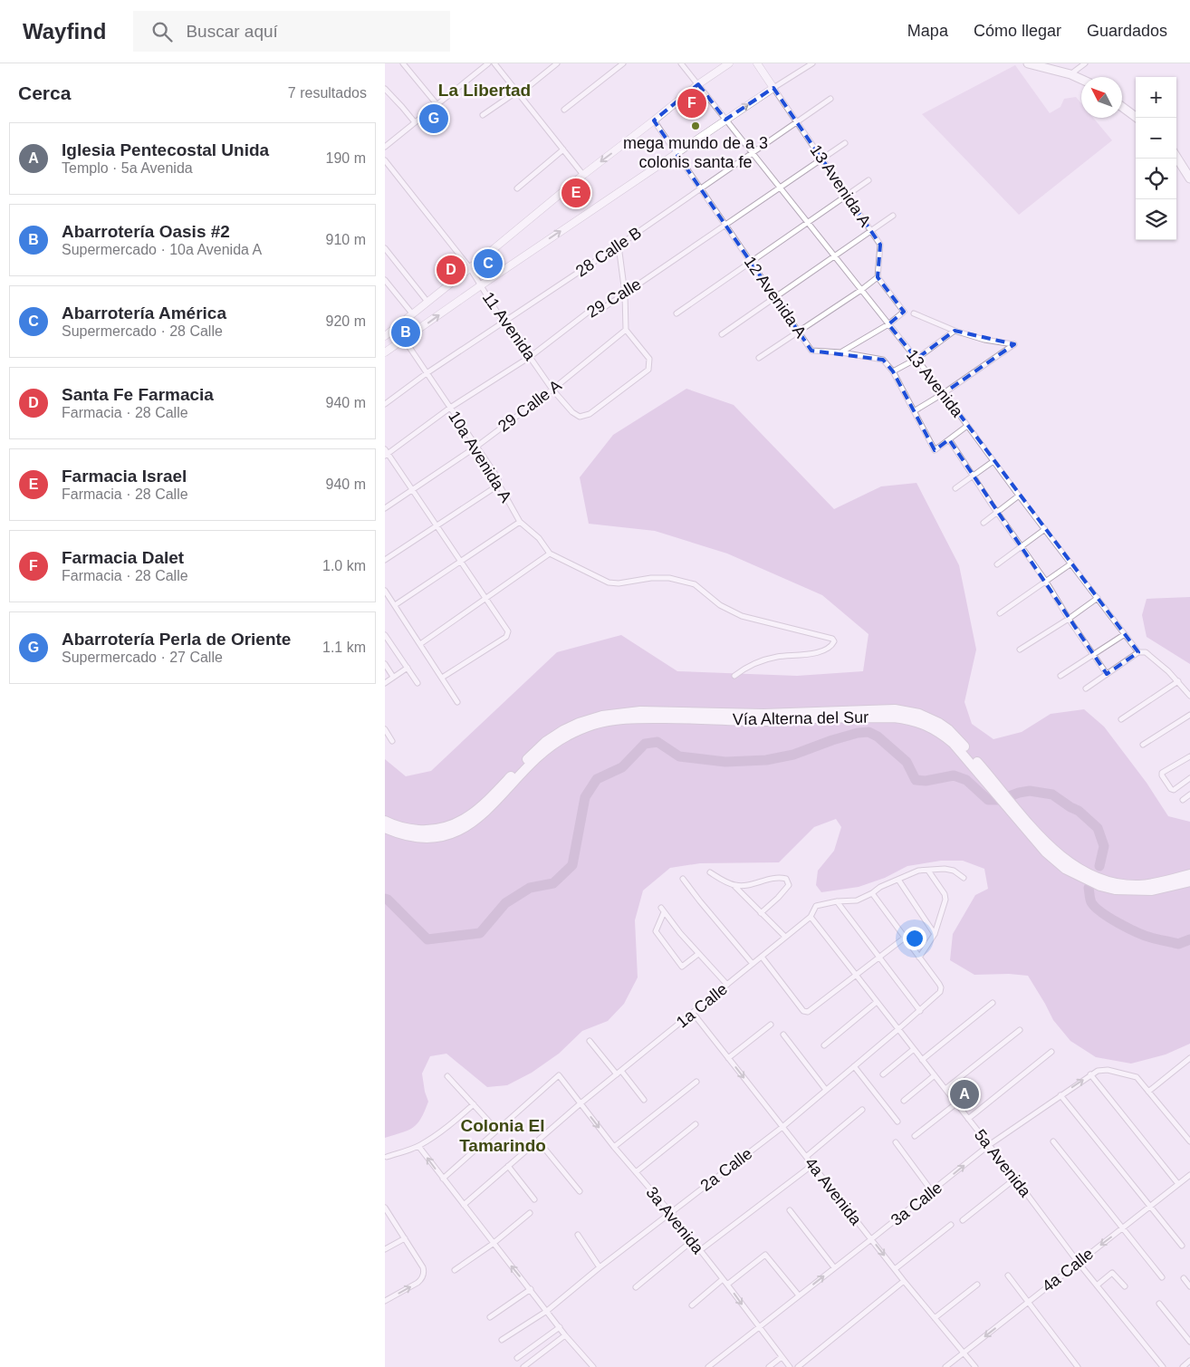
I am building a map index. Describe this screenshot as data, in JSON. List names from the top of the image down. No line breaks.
{"streets":{"highway":["Vía Alterna del Sur"],"main road":["13 Avenida A"],"street":["28 Calle B","12 Avenida A","29 Calle","11 Avenida","13 Avenida","29 Calle A","10a Avenida A","1a Calle","5a Avenida","2a Calle","4a Avenida","3a Calle","3a Avenida","4a Calle"]},"crossings":[["13 Avenida A","28 Calle B"],["13 Avenida A","29 Calle"],["28 Calle B","12 Avenida A"],["28 Calle B","11 Avenida"],["28 Calle B","13 Avenida"],["28 Calle B","10a Avenida A"],["12 Avenida A","29 Calle"],["29 Calle","11 Avenida"],["29 Calle","13 Avenida"],["29 Calle","10a Avenida A"],["11 Avenida","29 Calle A"],["29 Calle A","10a Avenida A"],["1a Calle","5a Avenida"],["1a Calle","4a Avenida"],["1a Calle","3a Avenida"],["5a Avenida","2a Calle"],["5a Avenida","3a Calle"],["5a Avenida","4a Calle"],["2a Calle","4a Avenida"],["2a Calle","3a Avenida"],["4a Avenida","3a Calle"],["4a Avenida","4a Calle"],["3a Calle","3a Avenida"]],"one_way":["4a Calle"],"districts":["La Libertad","Colonia El Tamarindo"],"places":["mega mundo de a 3 colonis santa fe"],"north":"top left","page":{"header":"Wayfind","search":"Buscar aquí","nav":["Mapa","Cómo llegar","Guardados"],"heading":["Cerca","7 resultados"],"map_buttons":["+","−"],"pins":["F","G","E","C","D","B","A"],"list":[{"mark":"A","name":"Iglesia Pentecostal Unida","note":"Templo · 5a Avenida","value":"190 m"},{"mark":"B","name":"Abarrotería Oasis #2","note":"Supermercado · 10a Avenida A","value":"910 m"},{"mark":"C","name":"Abarrotería América","note":"Supermercado · 28 Calle","value":"920 m"},{"mark":"D","name":"Santa Fe Farmacia","note":"Farmacia · 28 Calle","value":"940 m"},{"mark":"E","name":"Farmacia Israel","note":"Farmacia · 28 Calle","value":"940 m"},{"mark":"F","name":"Farmacia Dalet","note":"Farmacia · 28 Calle","value":"1.0 km"},{"mark":"G","name":"Abarrotería Perla de Oriente","note":"Supermercado · 27 Calle","value":"1.1 km"}]}}
